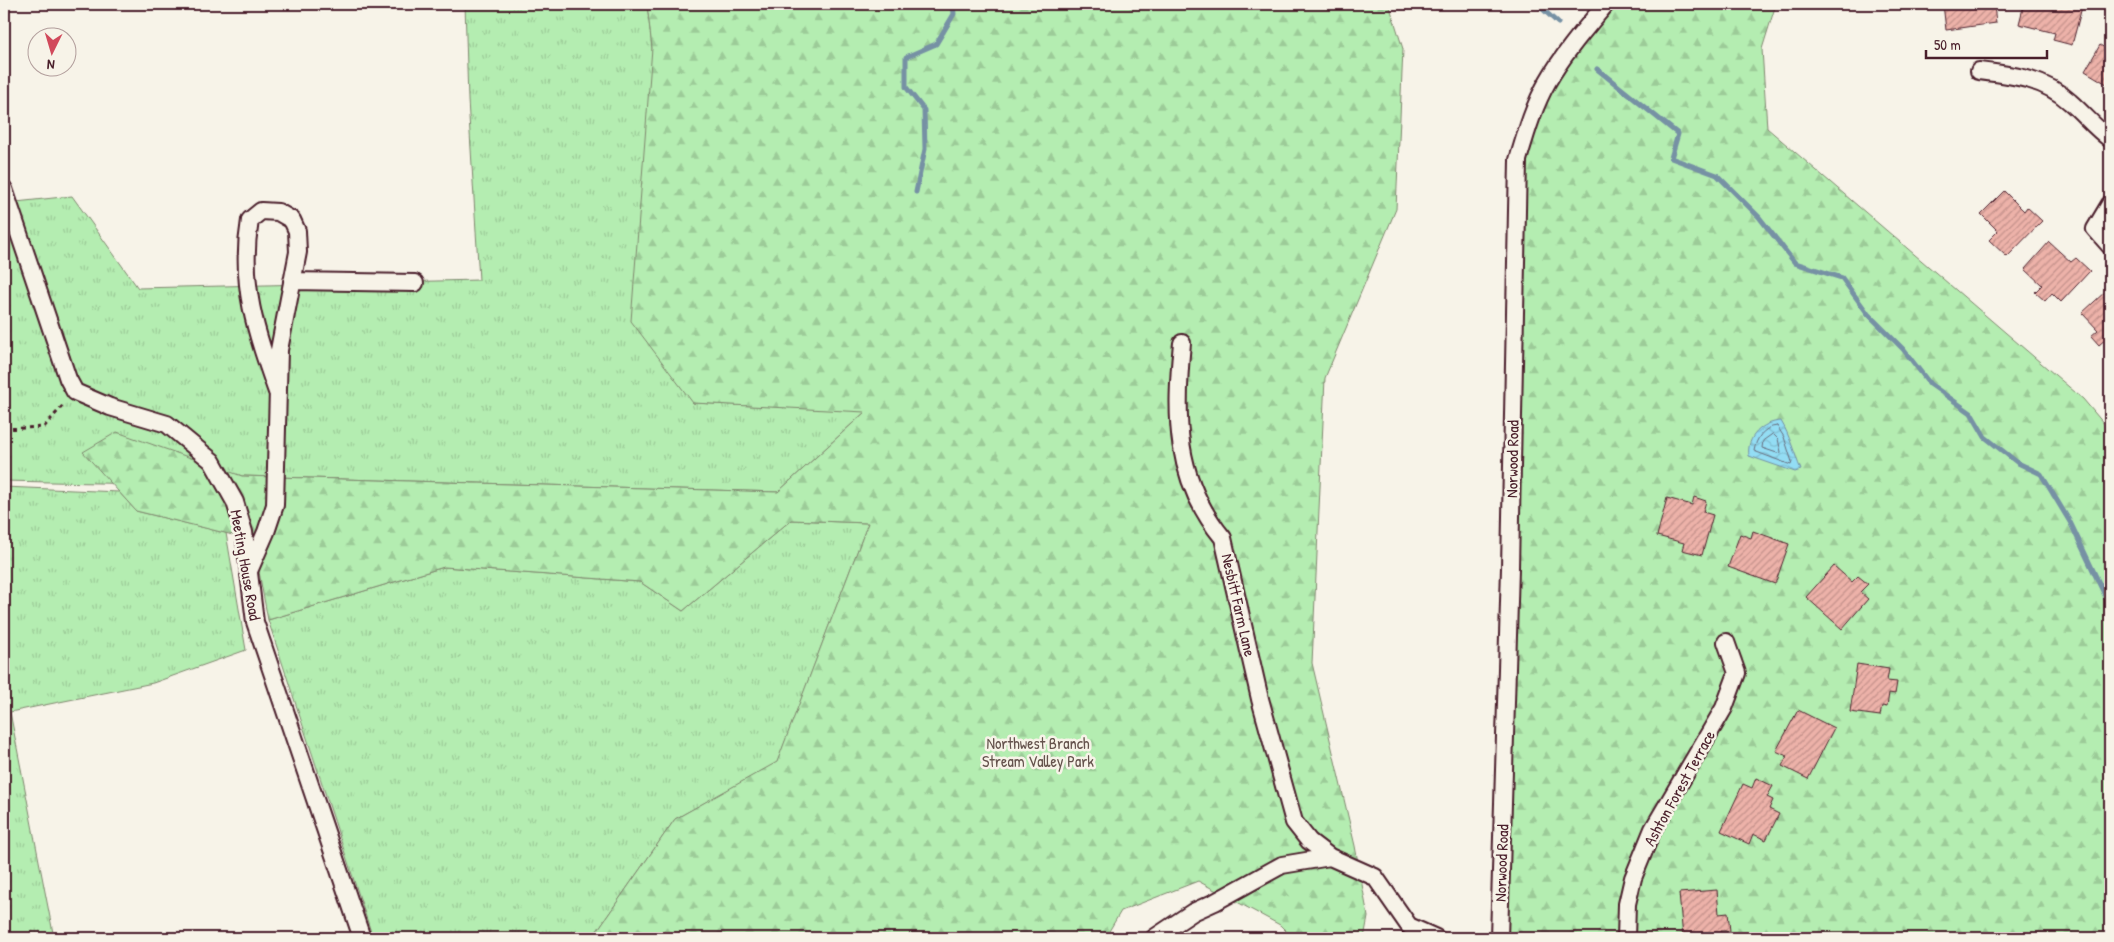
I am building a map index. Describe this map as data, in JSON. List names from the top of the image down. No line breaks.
{"streets":{"street":["Norwood Road","Meeting House Road","Nesbitt Farm Lane","Ashton Forest Terrace"]},"parks":["Northwest Branch Stream Valley Park"],"scale_bar":"50 m","north":"bottom"}
